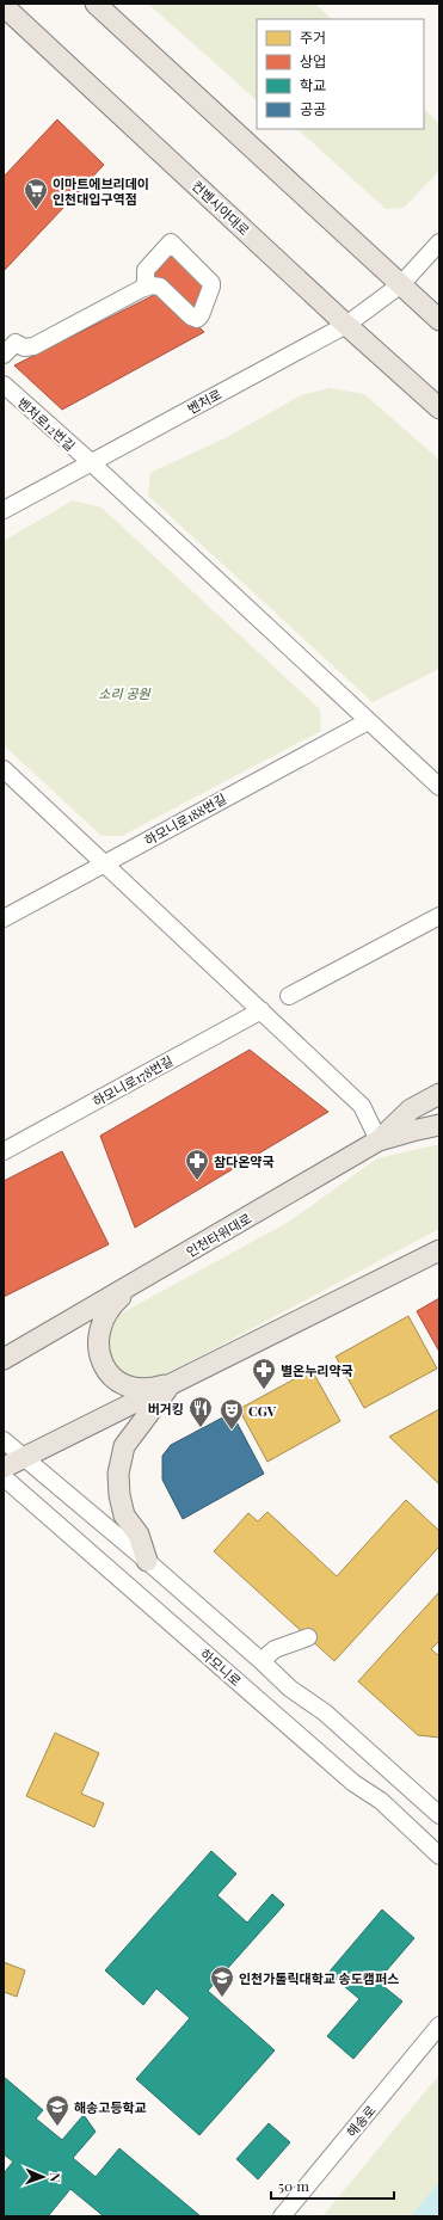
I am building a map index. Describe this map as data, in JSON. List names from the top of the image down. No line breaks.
{"streets":{"main road":["컨벤시아대로","인천타워대로"],"street":["벤처로","벤처로12번길","하모니로188번길","하모니로178번길","하모니로","해송로"]},"crossings":[["컨벤시아대로","벤처로"],["벤처로","벤처로12번길"],["벤처로12번길","하모니로188번길"]],"parks":["소리 공원"],"places":{"supermarket":["이마트에브리데이 인천대입구역점"],"pharmacy":["참다온약국","별온누리약국"],"restaurant":["버거킹"],"theatre":["CGV"],"school or university":["인천가톨릭대학교 송도캠퍼스","해송고등학교"]},"legend":["주거","상업","학교","공공"],"scale_bar":"50 m","north":"right"}
